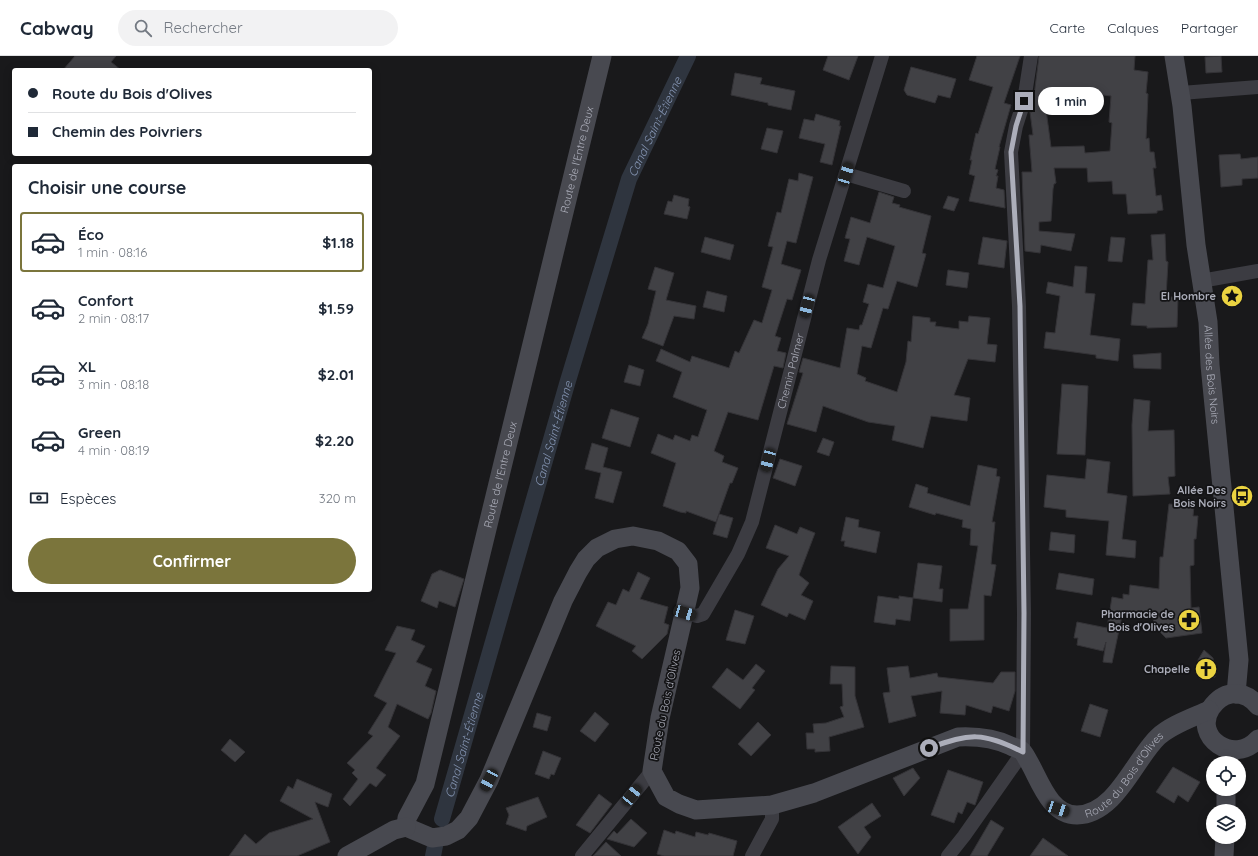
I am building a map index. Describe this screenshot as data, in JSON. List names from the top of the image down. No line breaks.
{"streets":{"main road":["Route de l'Entre Deux","Allée des Bois Noirs","Route du Bois d'Olives"],"street":["Chemin Palmer"]},"crossings":[["Route de l'Entre Deux","Route du Bois d'Olives"],["Chemin Palmer","Route du Bois d'Olives"],["Allée des Bois Noirs","Route du Bois d'Olives"]],"water":["Canal Saint-Étienne"],"places":{"place":["El Hombre"],"bus stop":["Allée Des Bois Noirs"],"pharmacy":["Pharmacie de Bois d'Olives"],"church":["Chapelle"]},"page":{"header":"Cabway","search":"Rechercher","nav":["Carte","Calques","Partager"],"banner":["Route du Bois d'Olives","Chemin des Poivriers"],"bubble":"1 min","heading":"Choisir une course","list":[{"name":"Éco","note":"1 min · 08:16","value":"$1.18"},{"name":"Confort","note":"2 min · 08:17","value":"$1.59"},{"name":"XL","note":"3 min · 08:18","value":"$2.01"},{"name":"Green","note":"4 min · 08:19","value":"$2.20"}],"pay":["Espèces","320 m"],"buttons":"Confirmer"}}
